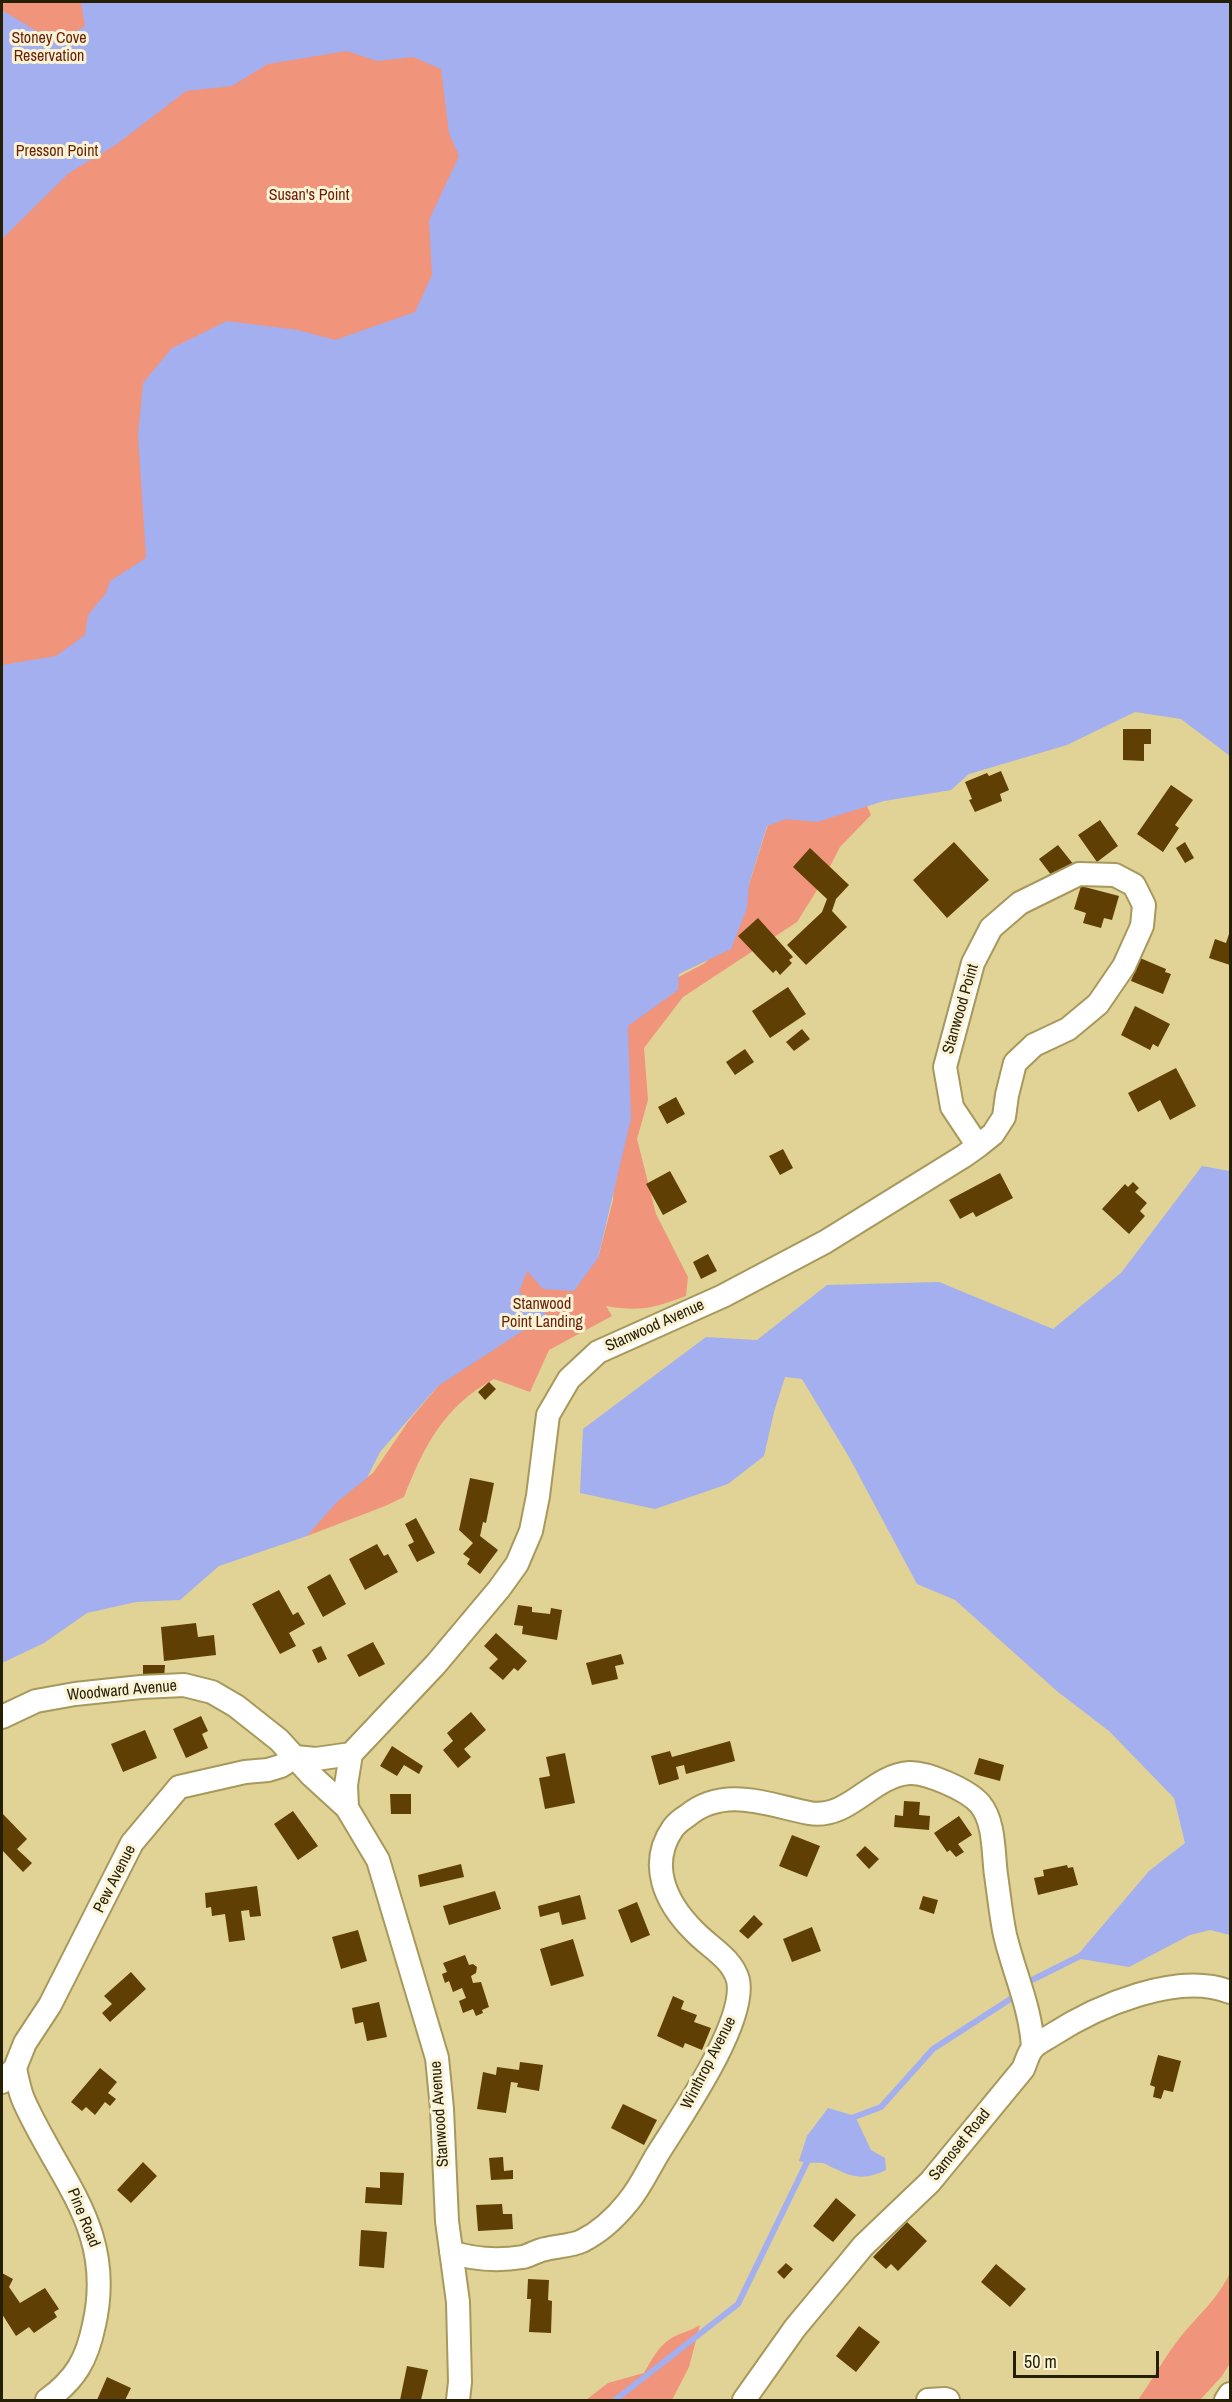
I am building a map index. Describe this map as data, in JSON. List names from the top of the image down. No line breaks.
{"streets":{"street":["Stanwood Point","Stanwood Avenue","Woodward Avenue","Pew Avenue","Winthrop Avenue","Samoset Road","Pine Road"]},"crossings":[["Stanwood Point","Stanwood Avenue"],["Stanwood Avenue","Woodward Avenue"],["Stanwood Avenue","Pew Avenue"],["Stanwood Avenue","Winthrop Avenue"],["Woodward Avenue","Pew Avenue"],["Pew Avenue","Pine Road"],["Winthrop Avenue","Samoset Road"]],"parks":["Stoney Cove Reservation","Presson Point","Susan's Point","Stanwood Point Landing"],"scale_bar":"50 m"}
